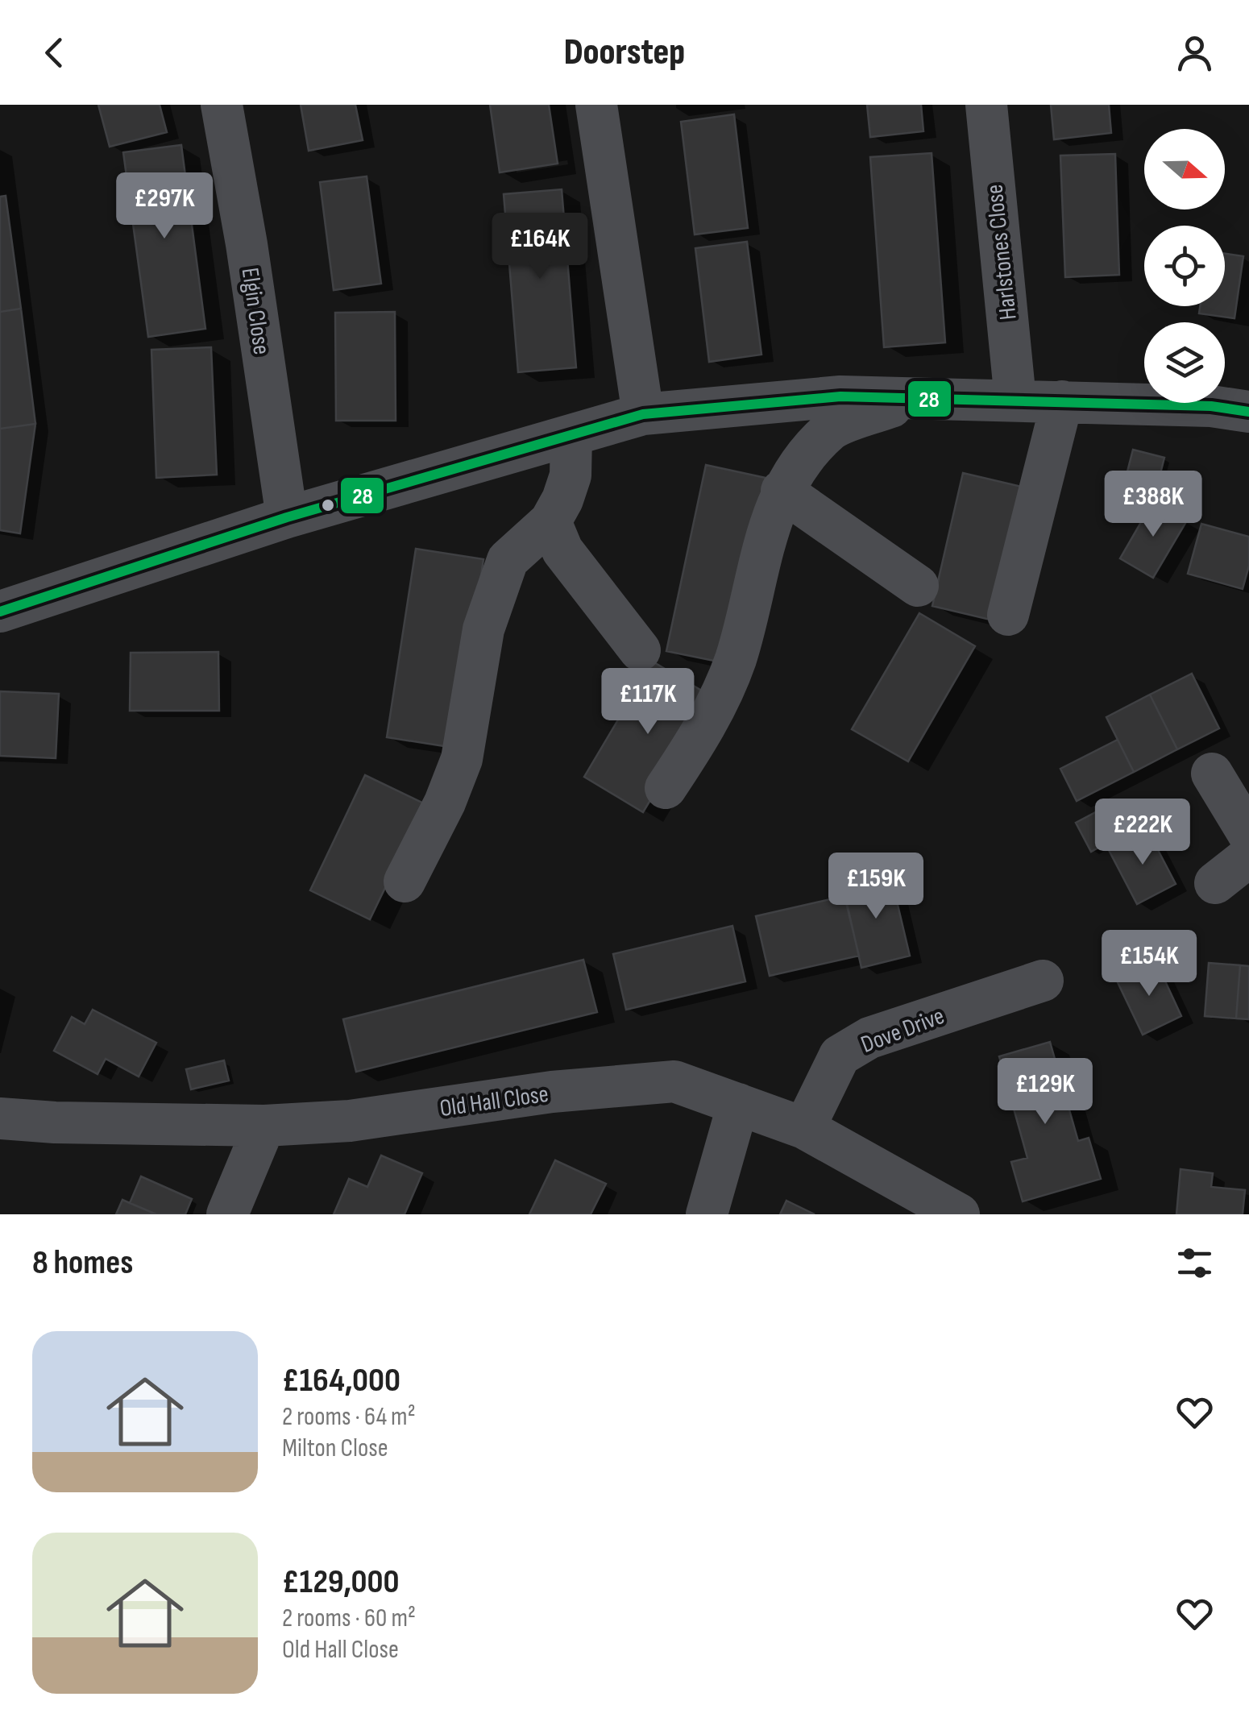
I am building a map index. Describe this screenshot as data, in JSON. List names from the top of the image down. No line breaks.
{"streets":{"street":["Harlstones Close","Elgin Close","Dove Drive","Old Hall Close"]},"crossings":[["Dove Drive","Old Hall Close"]],"lines":["transit line 28"],"north":"right","page":{"header":"Doorstep","price":["£297K","£164K","£388K","£117K","£222K","£159K","£154K","£129K"],"heading":"8 homes","list":[{"name":"£164,000","note":"2 rooms · 64 m² · Milton Close"},{"name":"£129,000","note":"2 rooms · 60 m² · Old Hall Close"}]}}
